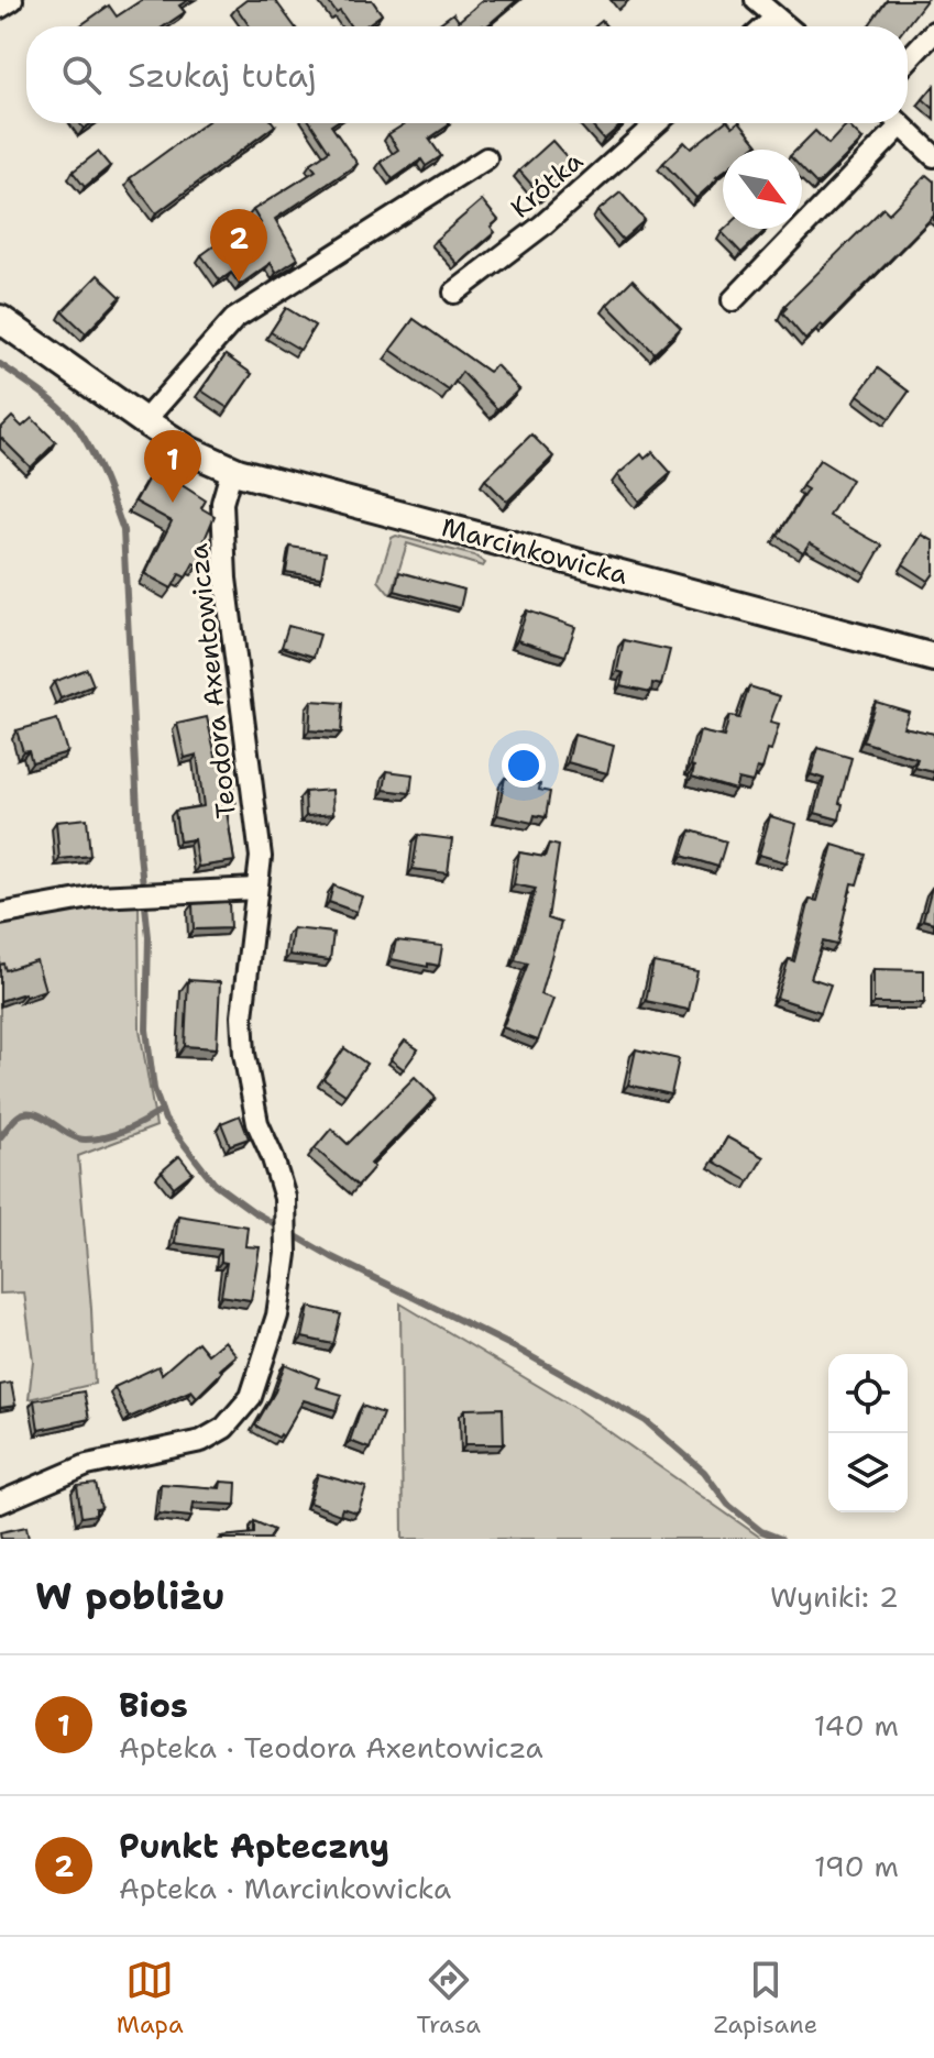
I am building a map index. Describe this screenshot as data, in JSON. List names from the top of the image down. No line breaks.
{"streets":{"street":["Krótka","Marcinkowicka","Teodora Axentowicza"]},"crossings":[["Marcinkowicka","Teodora Axentowicza"]],"north":"bottom right","page":{"search":"Szukaj tutaj","pins":["2","1"],"heading":["W pobliżu","Wyniki: 2"],"list":[{"mark":"1","name":"Bios","note":"Apteka · Teodora Axentowicza","value":"140 m"},{"mark":"2","name":"Punkt Apteczny","note":"Apteka · Marcinkowicka","value":"190 m"}],"nav":["Mapa","Trasa","Zapisane"]}}
